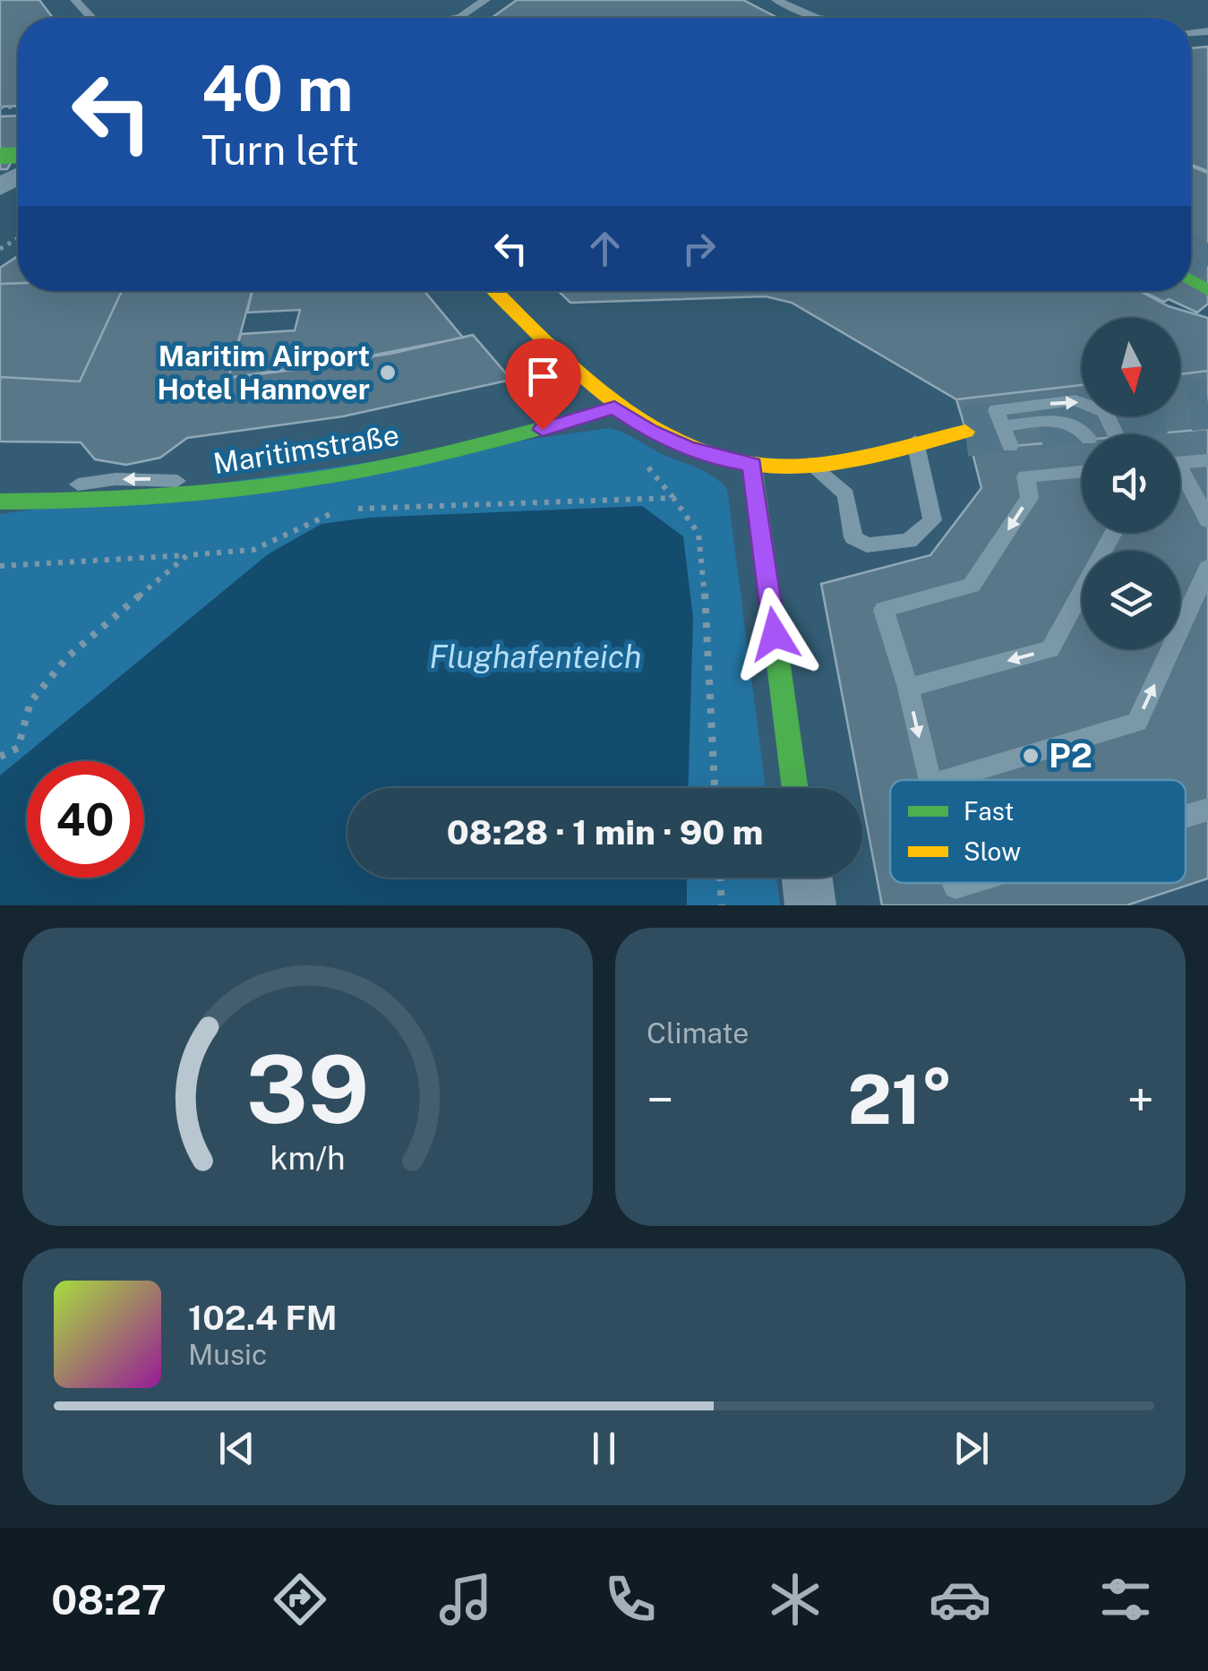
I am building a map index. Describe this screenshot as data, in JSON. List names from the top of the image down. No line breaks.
{"streets":{"street":["Maritimstraße"]},"water":["Flughafenteich"],"places":["Maritim Airport Hotel Hannover","P2"],"legend":["Fast","Slow"],"north":"bottom","page":{"turn":["40 m","Turn left"],"limit":"40","trip":"08:28 · 1 min · 90 m","tile":"Climate","heat":["−","21°","+"],"song":["102.4 FM","Music"],"tabs":"08:27","gauge":["39","km/h"]}}
